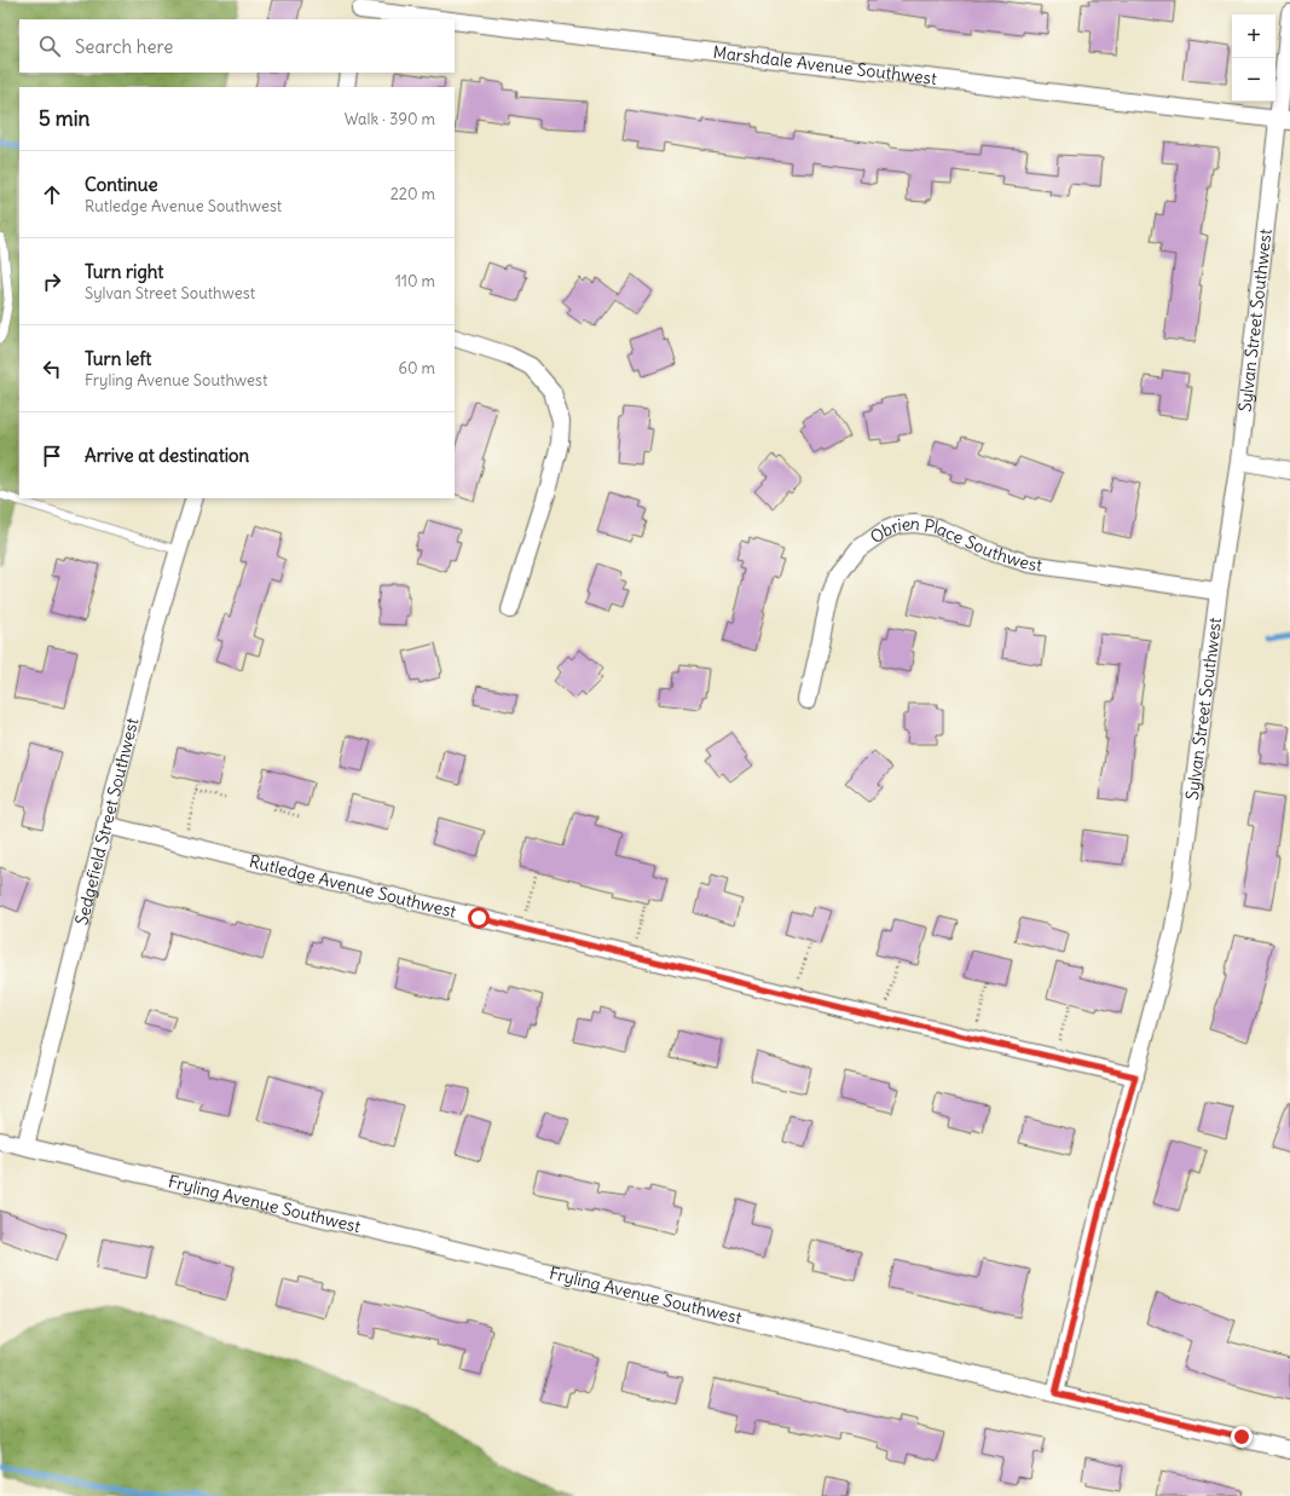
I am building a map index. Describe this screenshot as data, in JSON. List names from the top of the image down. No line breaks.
{"streets":{"street":["Marshdale Avenue Southwest","Sylvan Street Southwest","Obrien Place Southwest","Sedgefield Street Southwest","Rutledge Avenue Southwest","Fryling Avenue Southwest"]},"crossings":[["Marshdale Avenue Southwest","Sylvan Street Southwest"],["Sylvan Street Southwest","Obrien Place Southwest"],["Sylvan Street Southwest","Rutledge Avenue Southwest"],["Sylvan Street Southwest","Fryling Avenue Southwest"],["Sedgefield Street Southwest","Rutledge Avenue Southwest"],["Sedgefield Street Southwest","Fryling Avenue Southwest"]],"page":{"map_buttons":["+","−"],"search":"Search here","heading":["5 min","Walk · 390 m"],"list":[["Continue","Rutledge Avenue Southwest","220 m"],["Turn right","Sylvan Street Southwest","110 m"],["Turn left","Fryling Avenue Southwest","60 m"],"Arrive at destination"]}}
